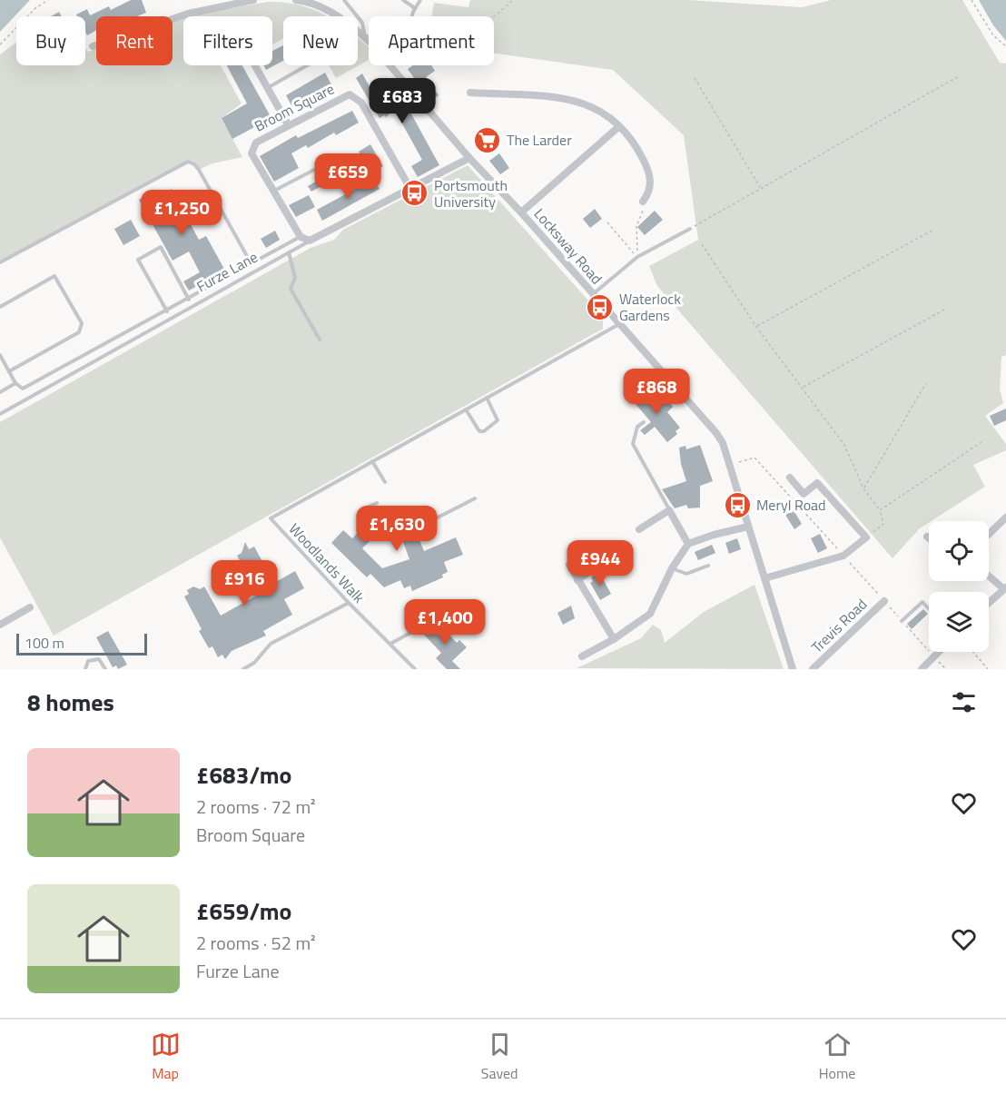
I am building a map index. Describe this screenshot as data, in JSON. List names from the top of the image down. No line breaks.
{"streets":{"street":["Broom Square","Locksway Road","Furze Lane","Trevis Road"],"lane":["Woodlands Walk"]},"crossings":[["Broom Square","Furze Lane"],["Locksway Road","Furze Lane"]],"places":{"supermarket":["The Larder"],"bus stop":["Portsmouth University","Waterlock Gardens","Meryl Road"]},"scale_bar":"100 m","page":{"chip":["Buy","Rent","Filters","New","Apartment"],"price":["£683","£659","£1,250","£868","£1,630","£944","£916","£1,400"],"scale":"100 m","heading":"8 homes","list":[{"name":"£683/mo","note":"2 rooms · 72 m² · Broom Square"},{"name":"£659/mo","note":"2 rooms · 52 m² · Furze Lane"}],"tabs":["Map","Saved","Home"]}}
